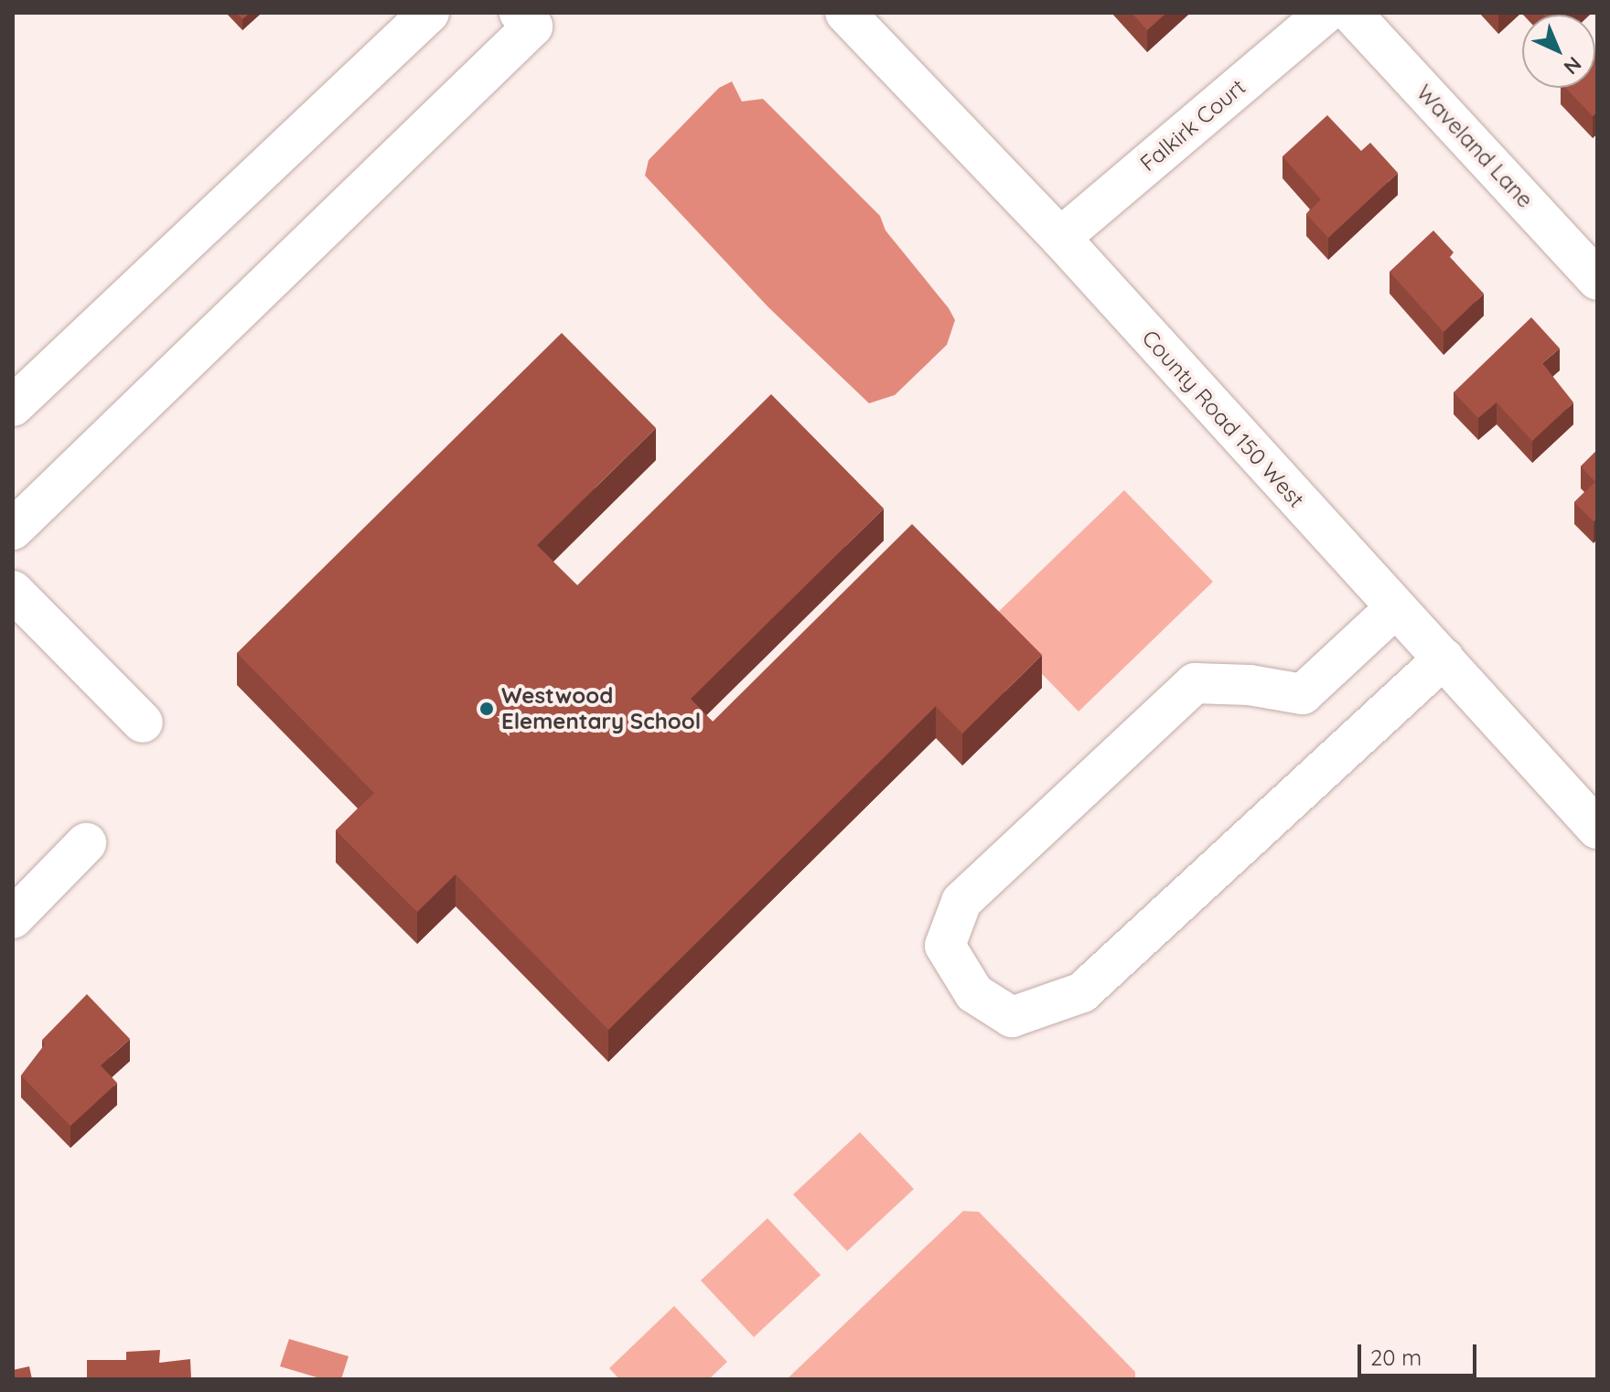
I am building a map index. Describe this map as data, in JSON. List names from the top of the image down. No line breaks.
{"streets":{"street":["Falkirk Court","Waveland Lane","County Road 150 West"]},"crossings":[["Falkirk Court","County Road 150 West"]],"places":["Westwood Elementary School"],"scale_bar":"20 m","north":"bottom right"}
